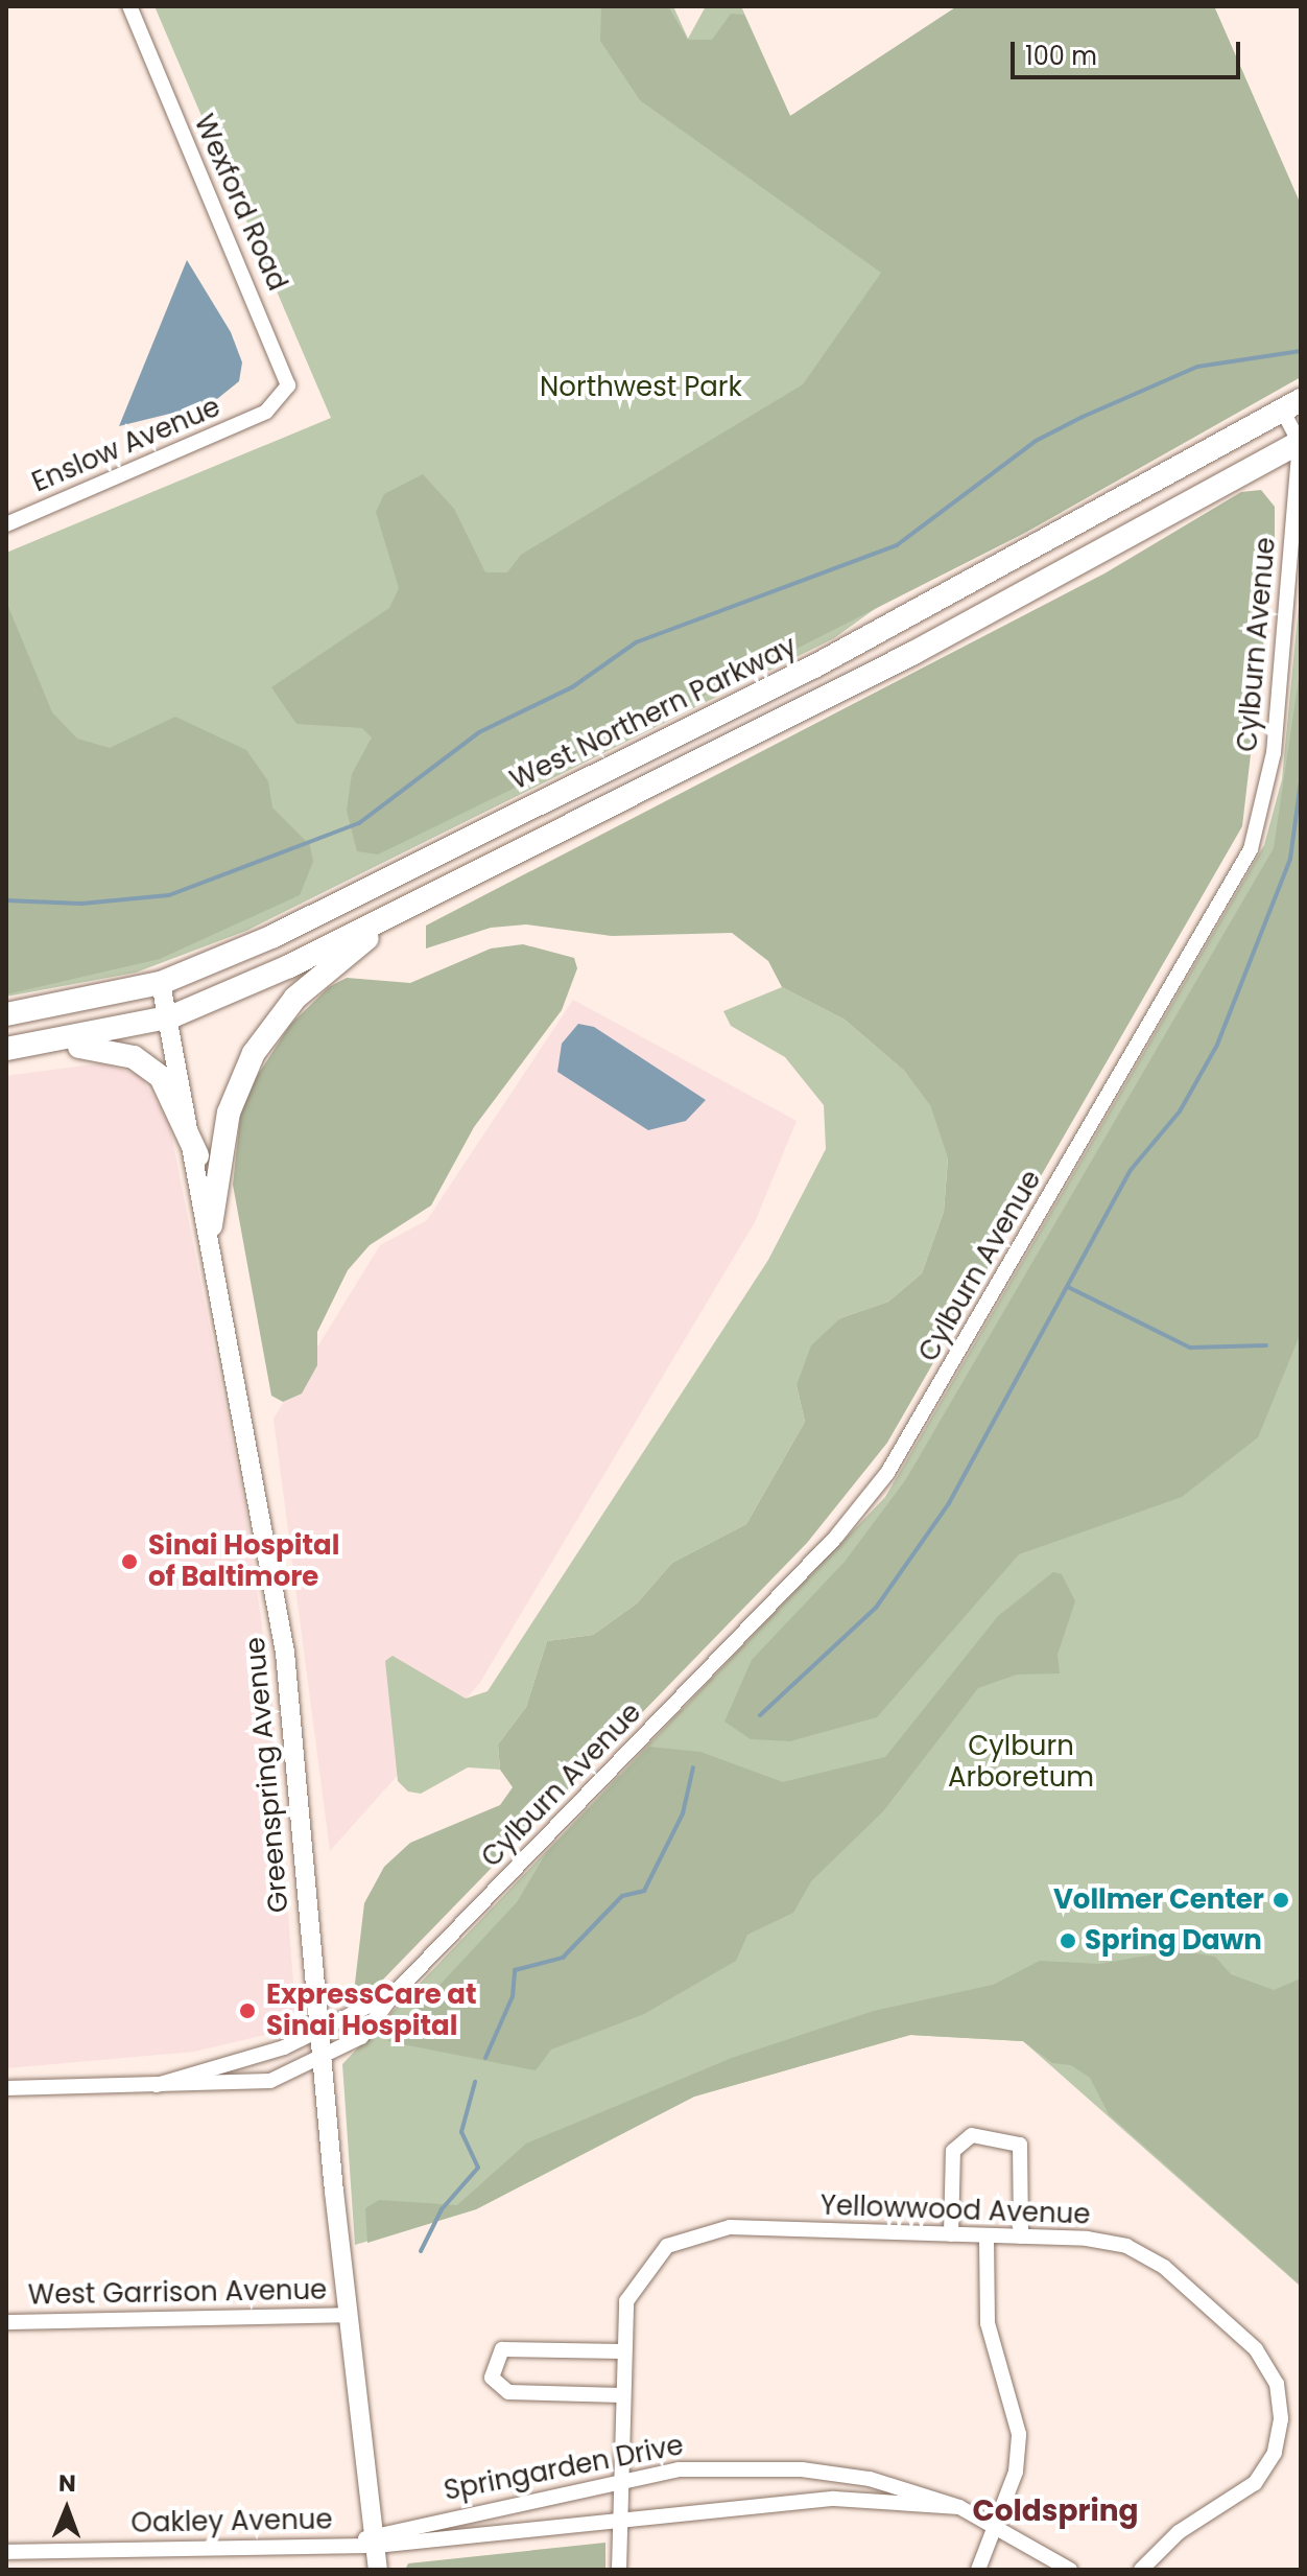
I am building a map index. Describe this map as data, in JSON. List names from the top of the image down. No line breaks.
{"streets":{"main road":["West Northern Parkway","Greenspring Avenue"],"street":["Wexford Road","Enslow Avenue","Cylburn Avenue","Yellowwood Avenue","West Garrison Avenue","Springarden Drive","Oakley Avenue"]},"crossings":[["Wexford Road","Enslow Avenue"],["Cylburn Avenue","Greenspring Avenue"],["West Northern Parkway","Greenspring Avenue"],["Greenspring Avenue","West Garrison Avenue"],["Greenspring Avenue","Springarden Drive"],["Greenspring Avenue","Oakley Avenue"],["Yellowwood Avenue","Springarden Drive"],["Springarden Drive","Oakley Avenue"]],"districts":["Coldspring"],"parks":["Northwest Park","Cylburn Arboretum"],"places":["Sinai Hospital of Baltimore","Vollmer Center","Spring Dawn","ExpressCare at Sinai Hospital"],"scale_bar":"100 m","north":"top"}
